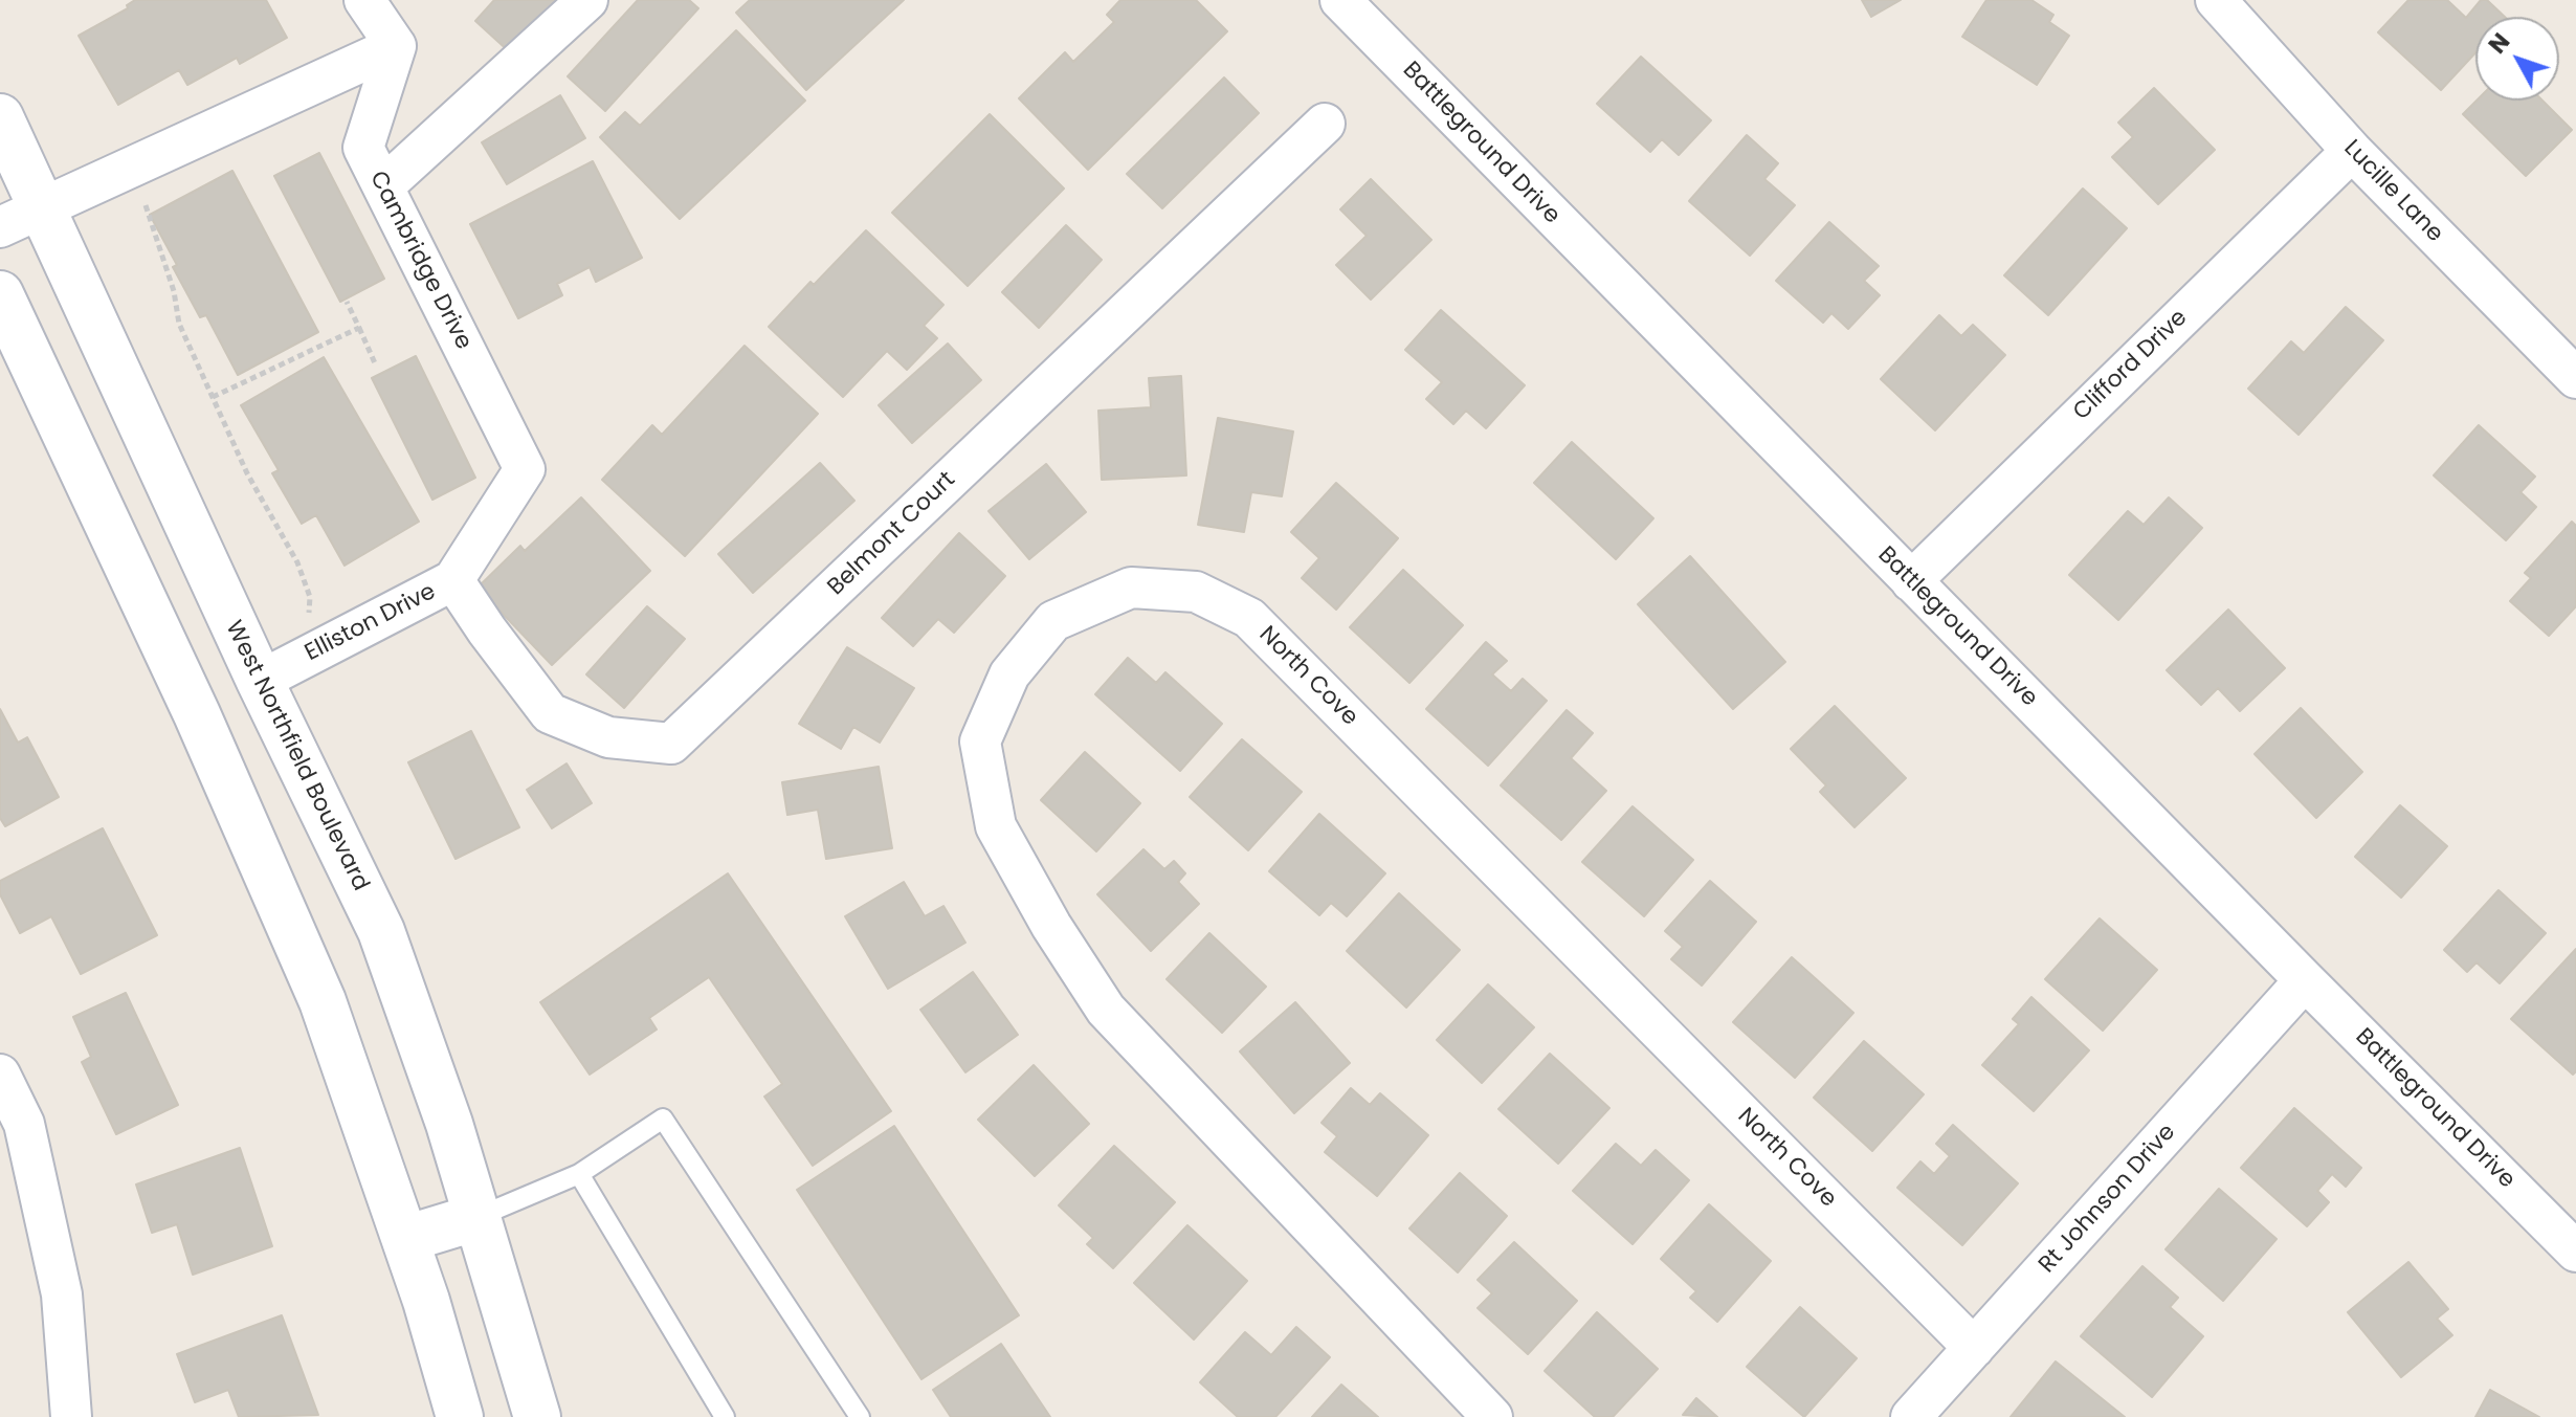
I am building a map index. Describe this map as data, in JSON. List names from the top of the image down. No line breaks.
{"streets":{"main road":["West Northfield Boulevard"],"street":["Battleground Drive","Lucille Lane","Cambridge Drive","Clifford Drive","Belmont Court","Elliston Drive","North Cove","Rt Johnson Drive"]},"crossings":[["Battleground Drive","Clifford Drive"],["Battleground Drive","Rt Johnson Drive"],["Lucille Lane","Clifford Drive"],["Cambridge Drive","Elliston Drive"],["Belmont Court","Elliston Drive"],["Elliston Drive","West Northfield Boulevard"],["North Cove","Rt Johnson Drive"]],"north":"top left"}
